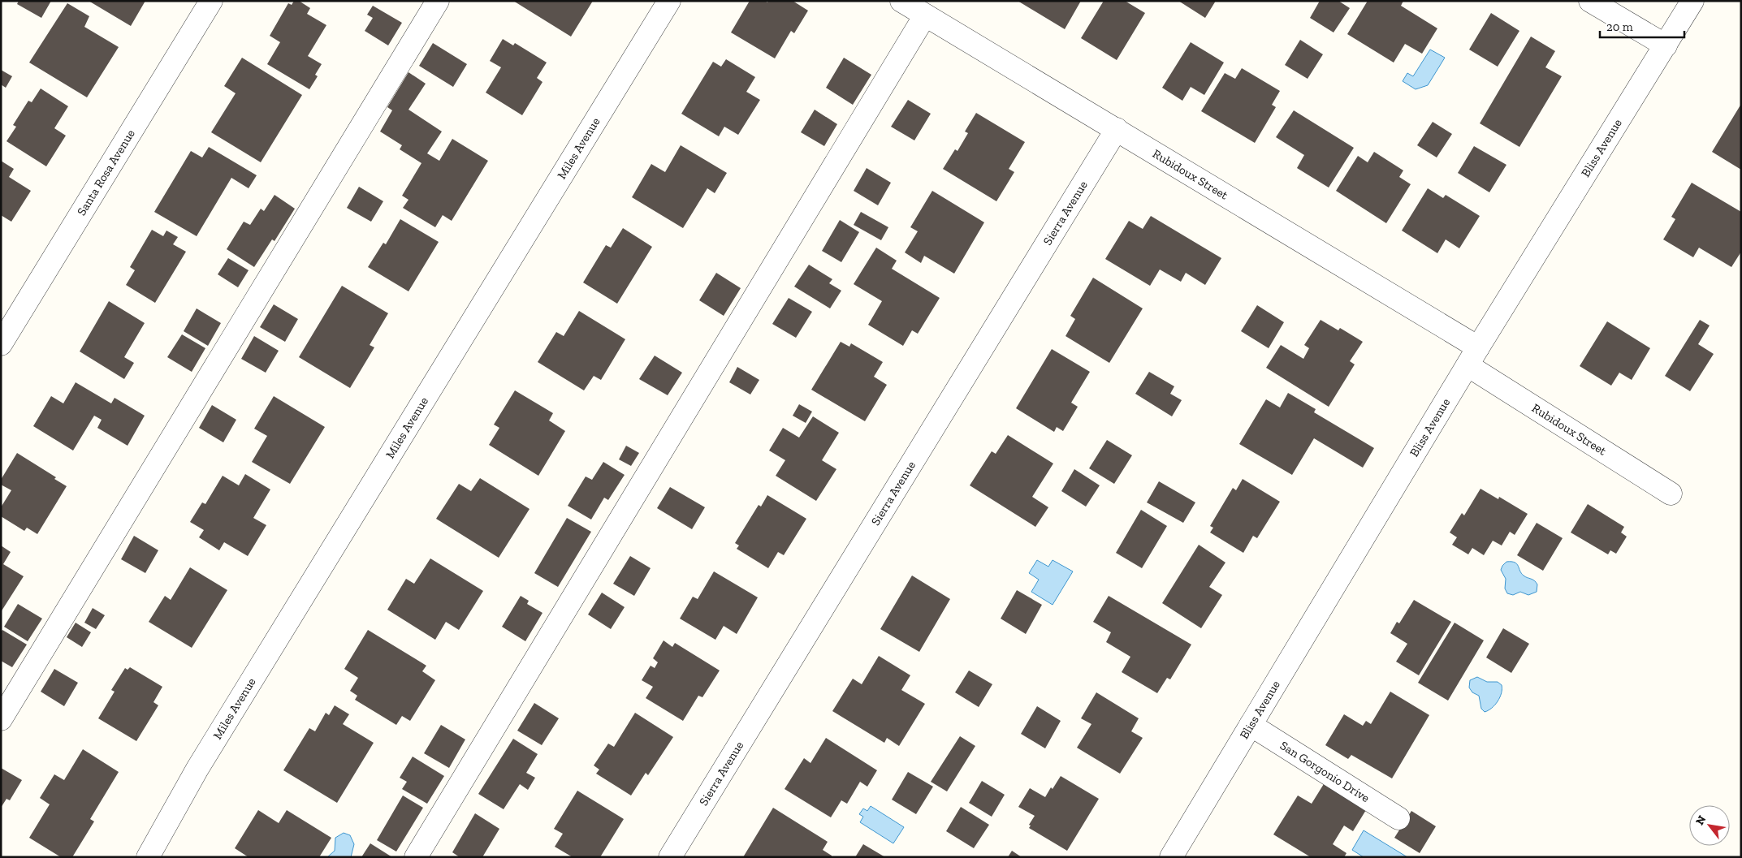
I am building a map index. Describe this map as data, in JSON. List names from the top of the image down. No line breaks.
{"streets":{"street":["Miles Avenue","Bliss Avenue","Santa Rosa Avenue","Rubidoux Street","Sierra Avenue","San Gorgonio Drive"]},"crossings":[["Bliss Avenue","Rubidoux Street"],["Bliss Avenue","San Gorgonio Drive"],["Rubidoux Street","Sierra Avenue"]],"scale_bar":"20 m","north":"top left"}
